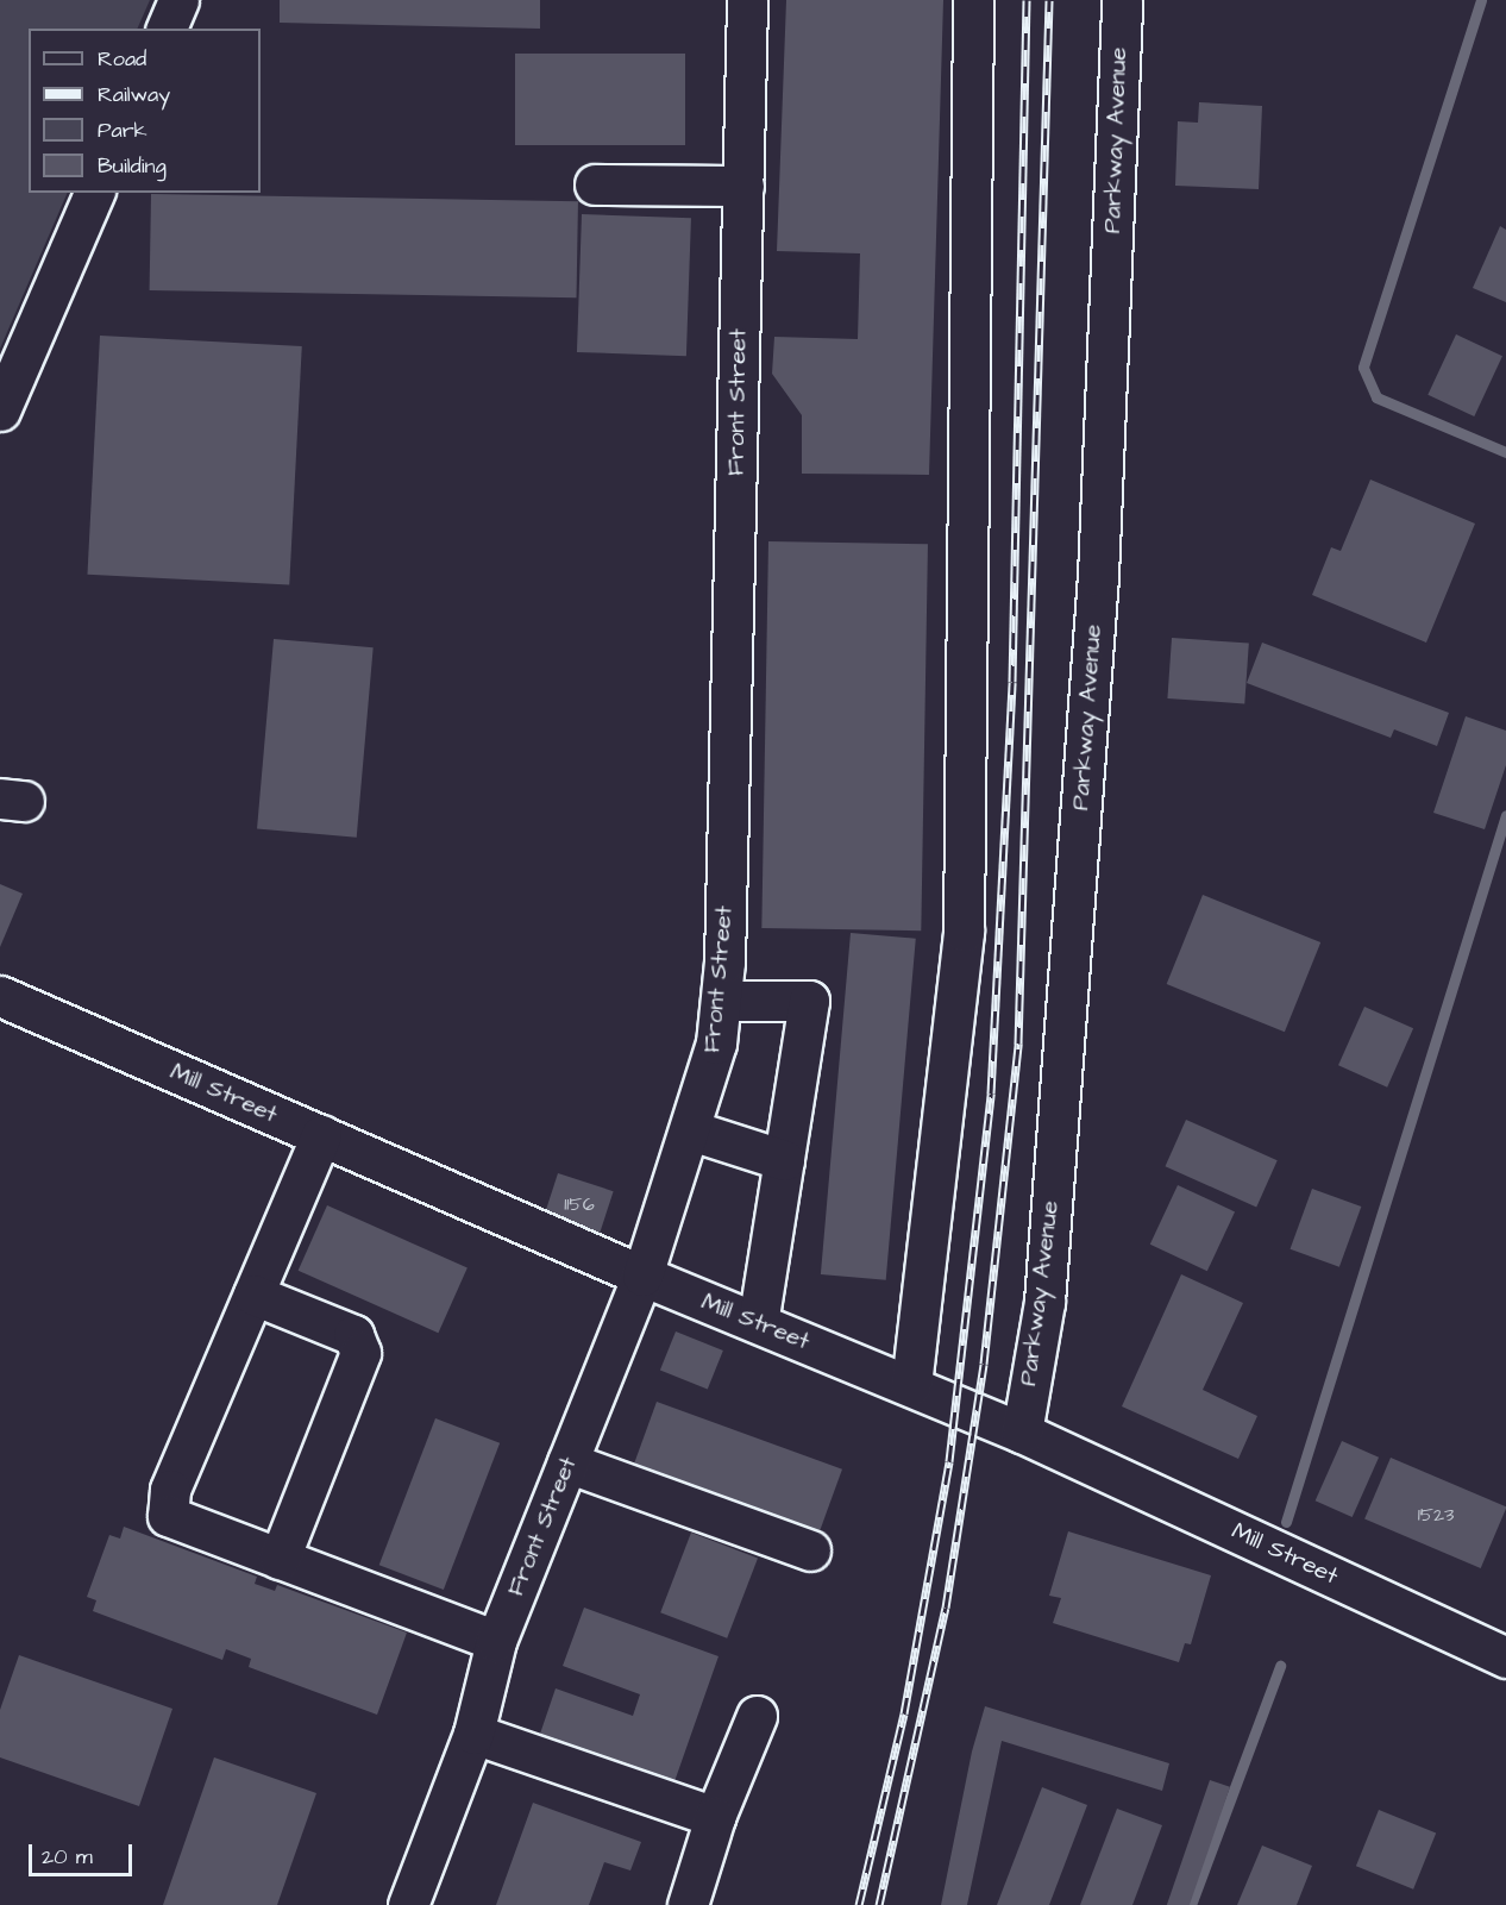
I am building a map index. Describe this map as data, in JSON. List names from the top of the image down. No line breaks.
{"streets":{"street":["Parkway Avenue","Front Street","Mill Street"]},"crossings":[["Parkway Avenue","Mill Street"],["Front Street","Mill Street"]],"house_numbers":["1156","1523"],"legend":["Road","Railway","Park","Building"],"scale_bar":"20 m"}
